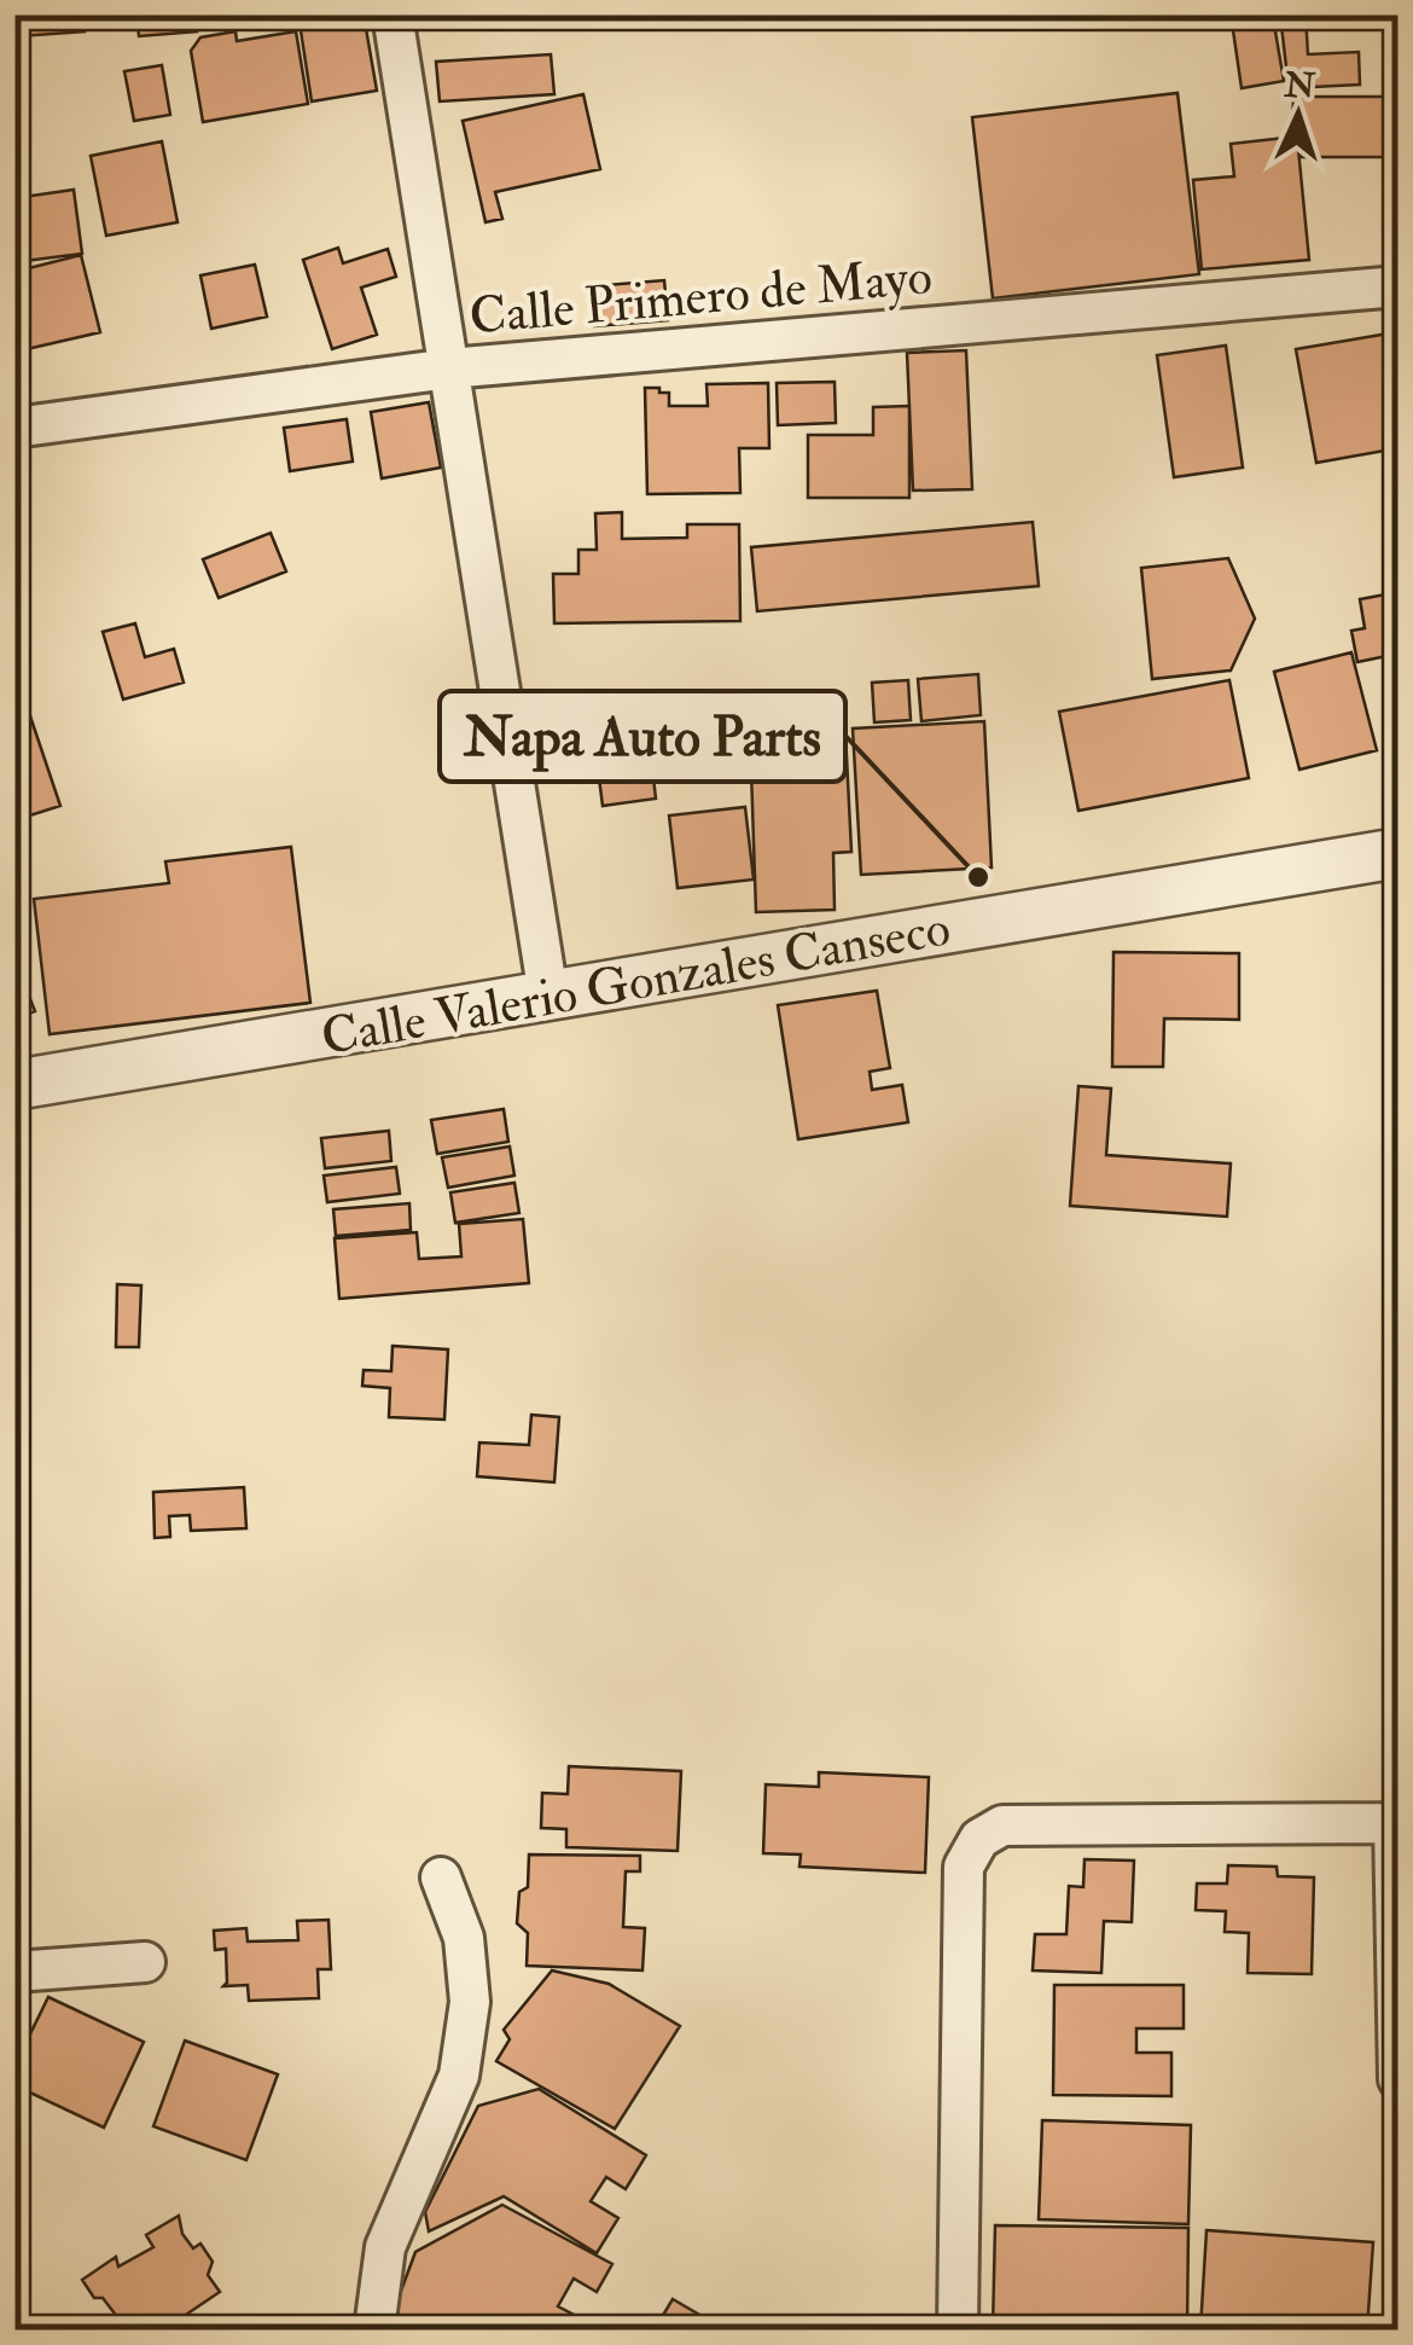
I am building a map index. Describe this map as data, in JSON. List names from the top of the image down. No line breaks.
{"streets":{"street":["Calle Primero de Mayo","Calle Valerio Gonzales Canseco"]},"places":["Napa Auto Parts"],"north":"top"}
